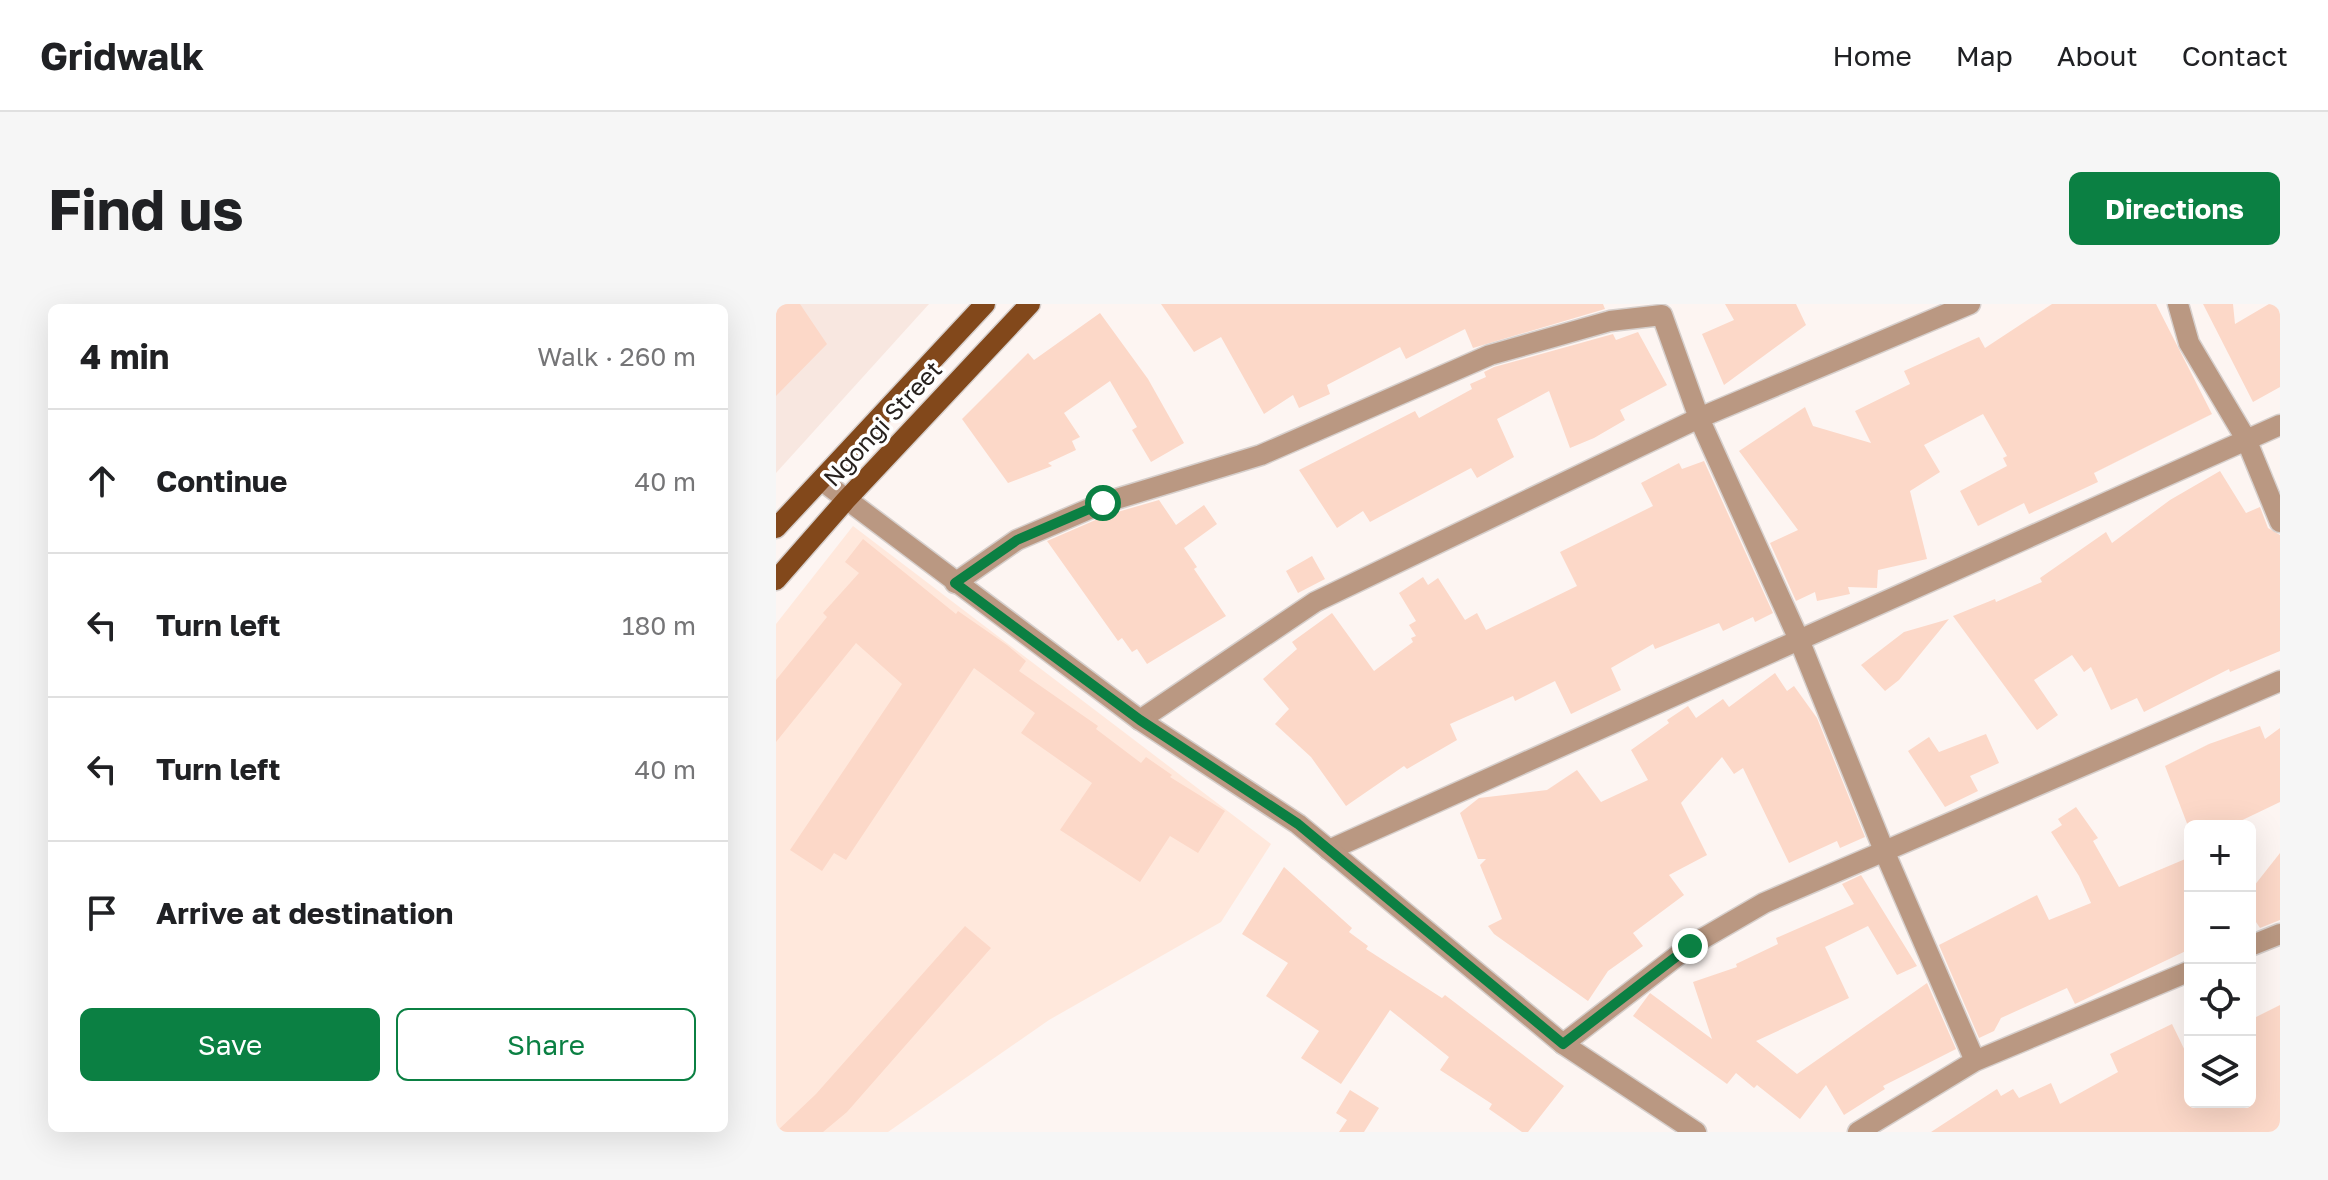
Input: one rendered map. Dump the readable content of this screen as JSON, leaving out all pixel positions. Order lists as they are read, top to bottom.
{
  "streets": {
    "main road": ["Ngongi Street"]
  },
  "page": {
    "header": "Gridwalk",
    "nav": [
      "Home",
      "Map",
      "About",
      "Contact"
    ],
    "buttons": [
      "Directions",
      ["Save", "Share"]
    ],
    "title": "Find us",
    "heading": ["4 min", "Walk · 260 m"],
    "list": [
      ["Continue", "40 m"],
      ["Turn left", "180 m"],
      ["Turn left", "40 m"],
      "Arrive at destination"
    ],
    "map_buttons": ["+", "−"]
  }
}
